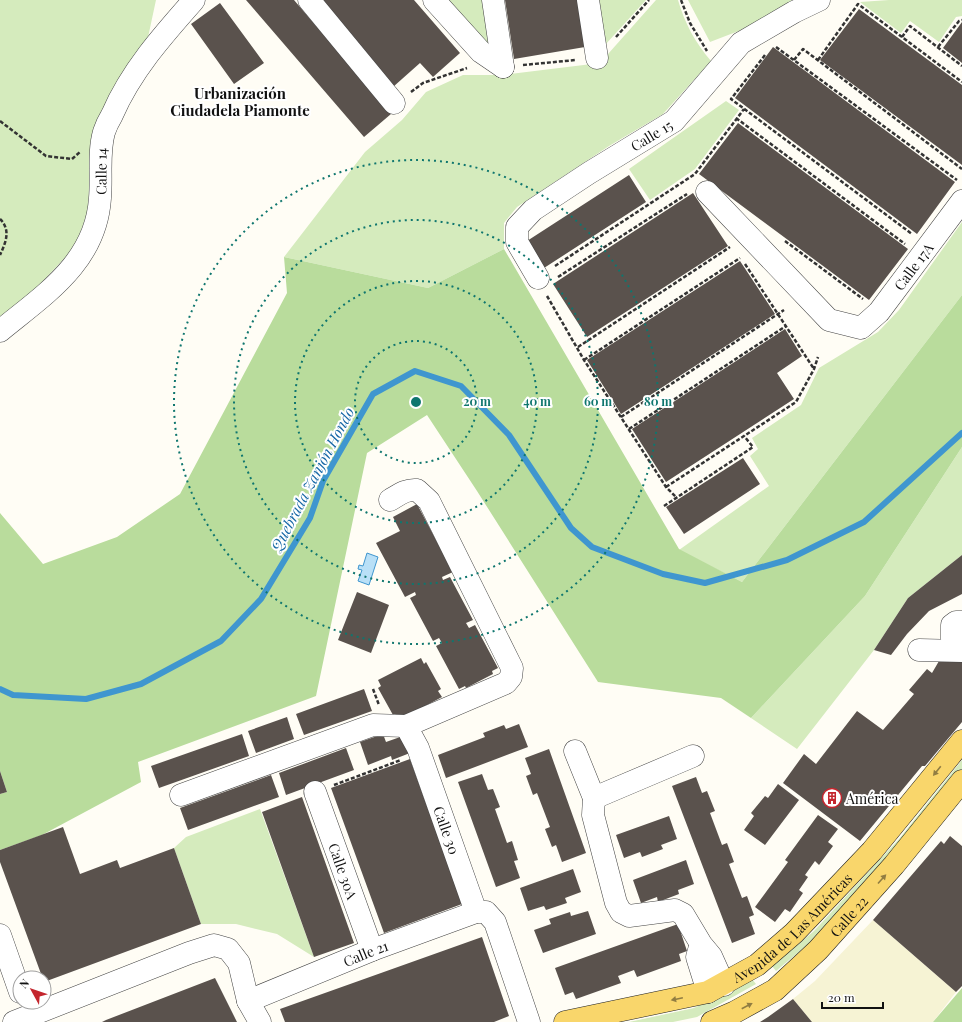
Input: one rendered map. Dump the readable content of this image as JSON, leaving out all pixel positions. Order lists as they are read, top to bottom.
{
  "streets": {
    "main road": ["Calle 22", "Avenida de Las Américas"],
    "street": [
      "Calle 15",
      "Calle 14",
      "Calle 17A",
      "Calle 30",
      "Calle 30A",
      "Calle 21"
    ]
  },
  "crossings": [
    ["Calle 30", "Calle 21"],
    ["Calle 30A", "Calle 21"]
  ],
  "one_way": ["Calle 22", "Avenida de Las Américas"],
  "districts": ["Urbanización Ciudadela Piamonte"],
  "water": ["Quebrada Zanjón Hondo"],
  "places": {
    "building": ["América"]
  },
  "scale_bar": "20 m",
  "north": "top left",
  "rings": [
    "20 m",
    "40 m",
    "60 m",
    "80 m"
  ]
}
